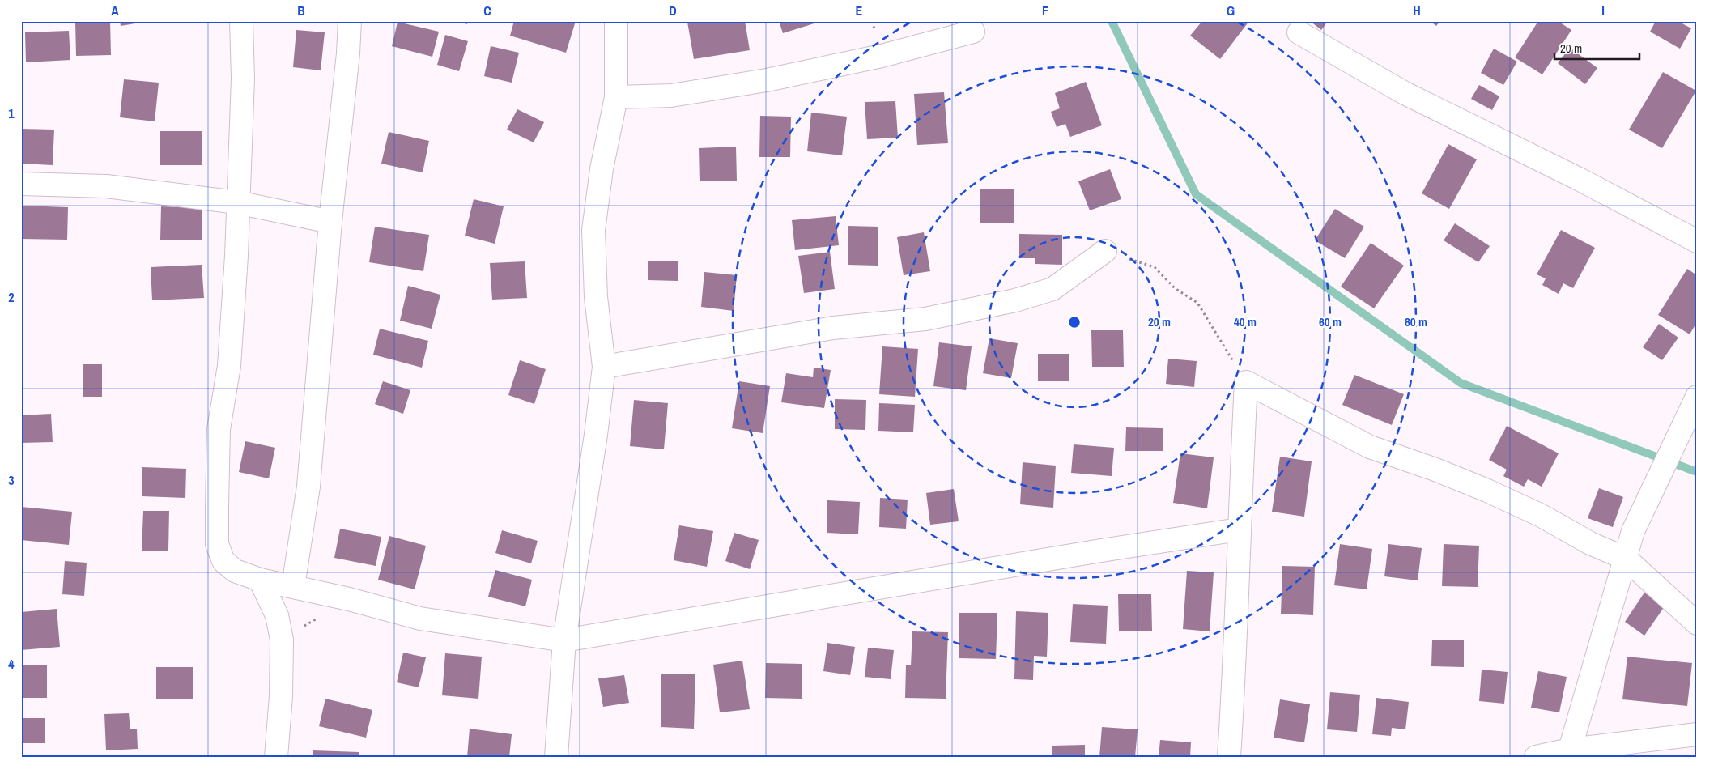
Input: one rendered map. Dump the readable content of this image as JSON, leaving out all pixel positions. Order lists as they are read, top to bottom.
{
  "scale_bar": "20 m",
  "grid": {
    "columns": [
      "A",
      "B",
      "C",
      "D",
      "E",
      "F",
      "G",
      "H",
      "I"
    ],
    "rows": [
      "1",
      "2",
      "3",
      "4"
    ]
  },
  "rings": [
    "20 m",
    "40 m",
    "60 m",
    "80 m"
  ]
}
